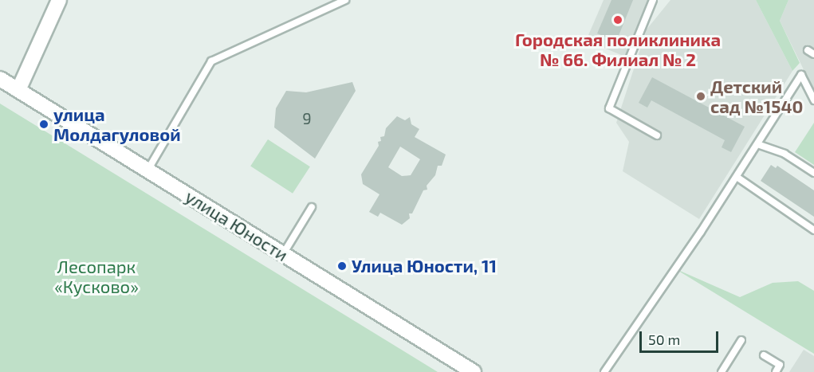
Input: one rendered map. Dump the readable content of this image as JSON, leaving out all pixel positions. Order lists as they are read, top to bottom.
{
  "streets": {
    "main road": ["улица Юности"]
  },
  "parks": ["Лесопарк «Кусково»"],
  "places": [
    "Городская поликлиника № 66. Филиал № 2",
    "Детский сад №1540",
    "улица Молдагуловой",
    "Улица Юности, 11"
  ],
  "house_numbers": ["9"],
  "scale_bar": "50 m"
}
